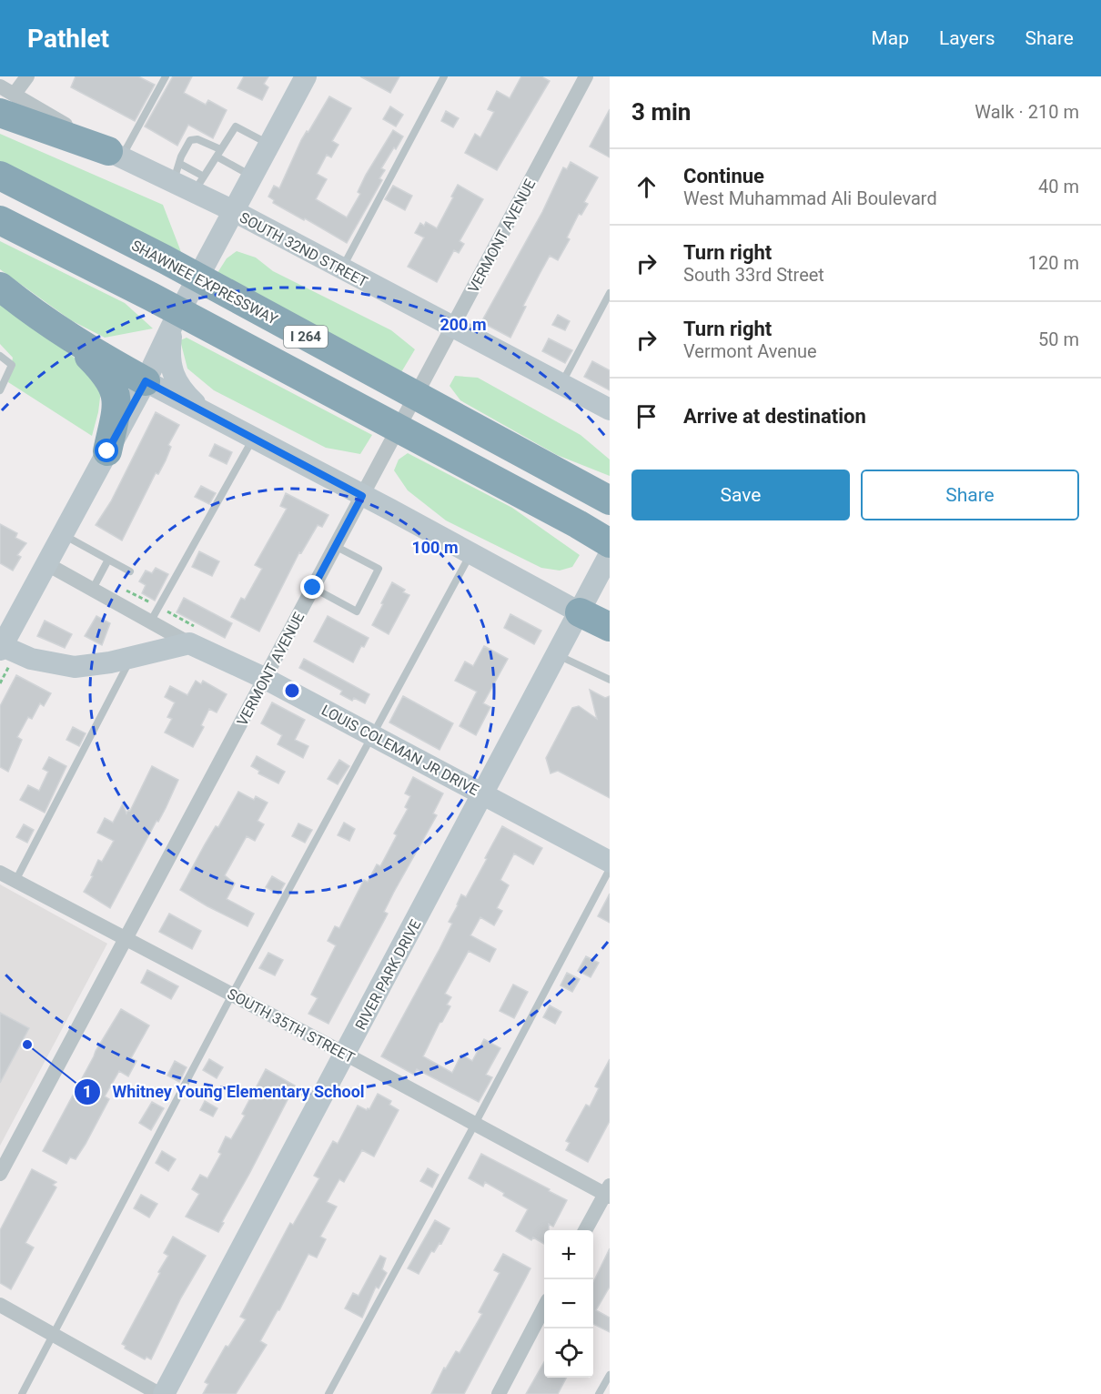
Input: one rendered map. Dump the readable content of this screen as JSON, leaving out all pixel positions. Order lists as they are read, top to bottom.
{
  "streets": {
    "highway": ["SHAWNEE EXPRESSWAY", "I 264"],
    "street": [
      "VERMONT AVENUE",
      "SOUTH 32ND STREET",
      "LOUIS COLEMAN JR DRIVE",
      "RIVER PARK DRIVE",
      "SOUTH 35TH STREET"
    ]
  },
  "crossings": [
    ["VERMONT AVENUE", "SOUTH 32ND STREET"],
    ["VERMONT AVENUE", "LOUIS COLEMAN JR DRIVE"],
    ["VERMONT AVENUE", "SOUTH 35TH STREET"],
    ["LOUIS COLEMAN JR DRIVE", "RIVER PARK DRIVE"],
    ["RIVER PARK DRIVE", "SOUTH 35TH STREET"]
  ],
  "places": ["Whitney Young Elementary School"],
  "page": {
    "header": "Pathlet",
    "nav": ["Map", "Layers", "Share"],
    "heading": ["3 min", "Walk · 210 m"],
    "list": [
      ["Continue", "West Muhammad Ali Boulevard", "40 m"],
      ["Turn right", "South 33rd Street", "120 m"],
      ["Turn right", "Vermont Avenue", "50 m"],
      "Arrive at destination"
    ],
    "buttons": ["Save", "Share"],
    "map_buttons": ["+", "−"]
  },
  "rings": ["200 m", "100 m"]
}
